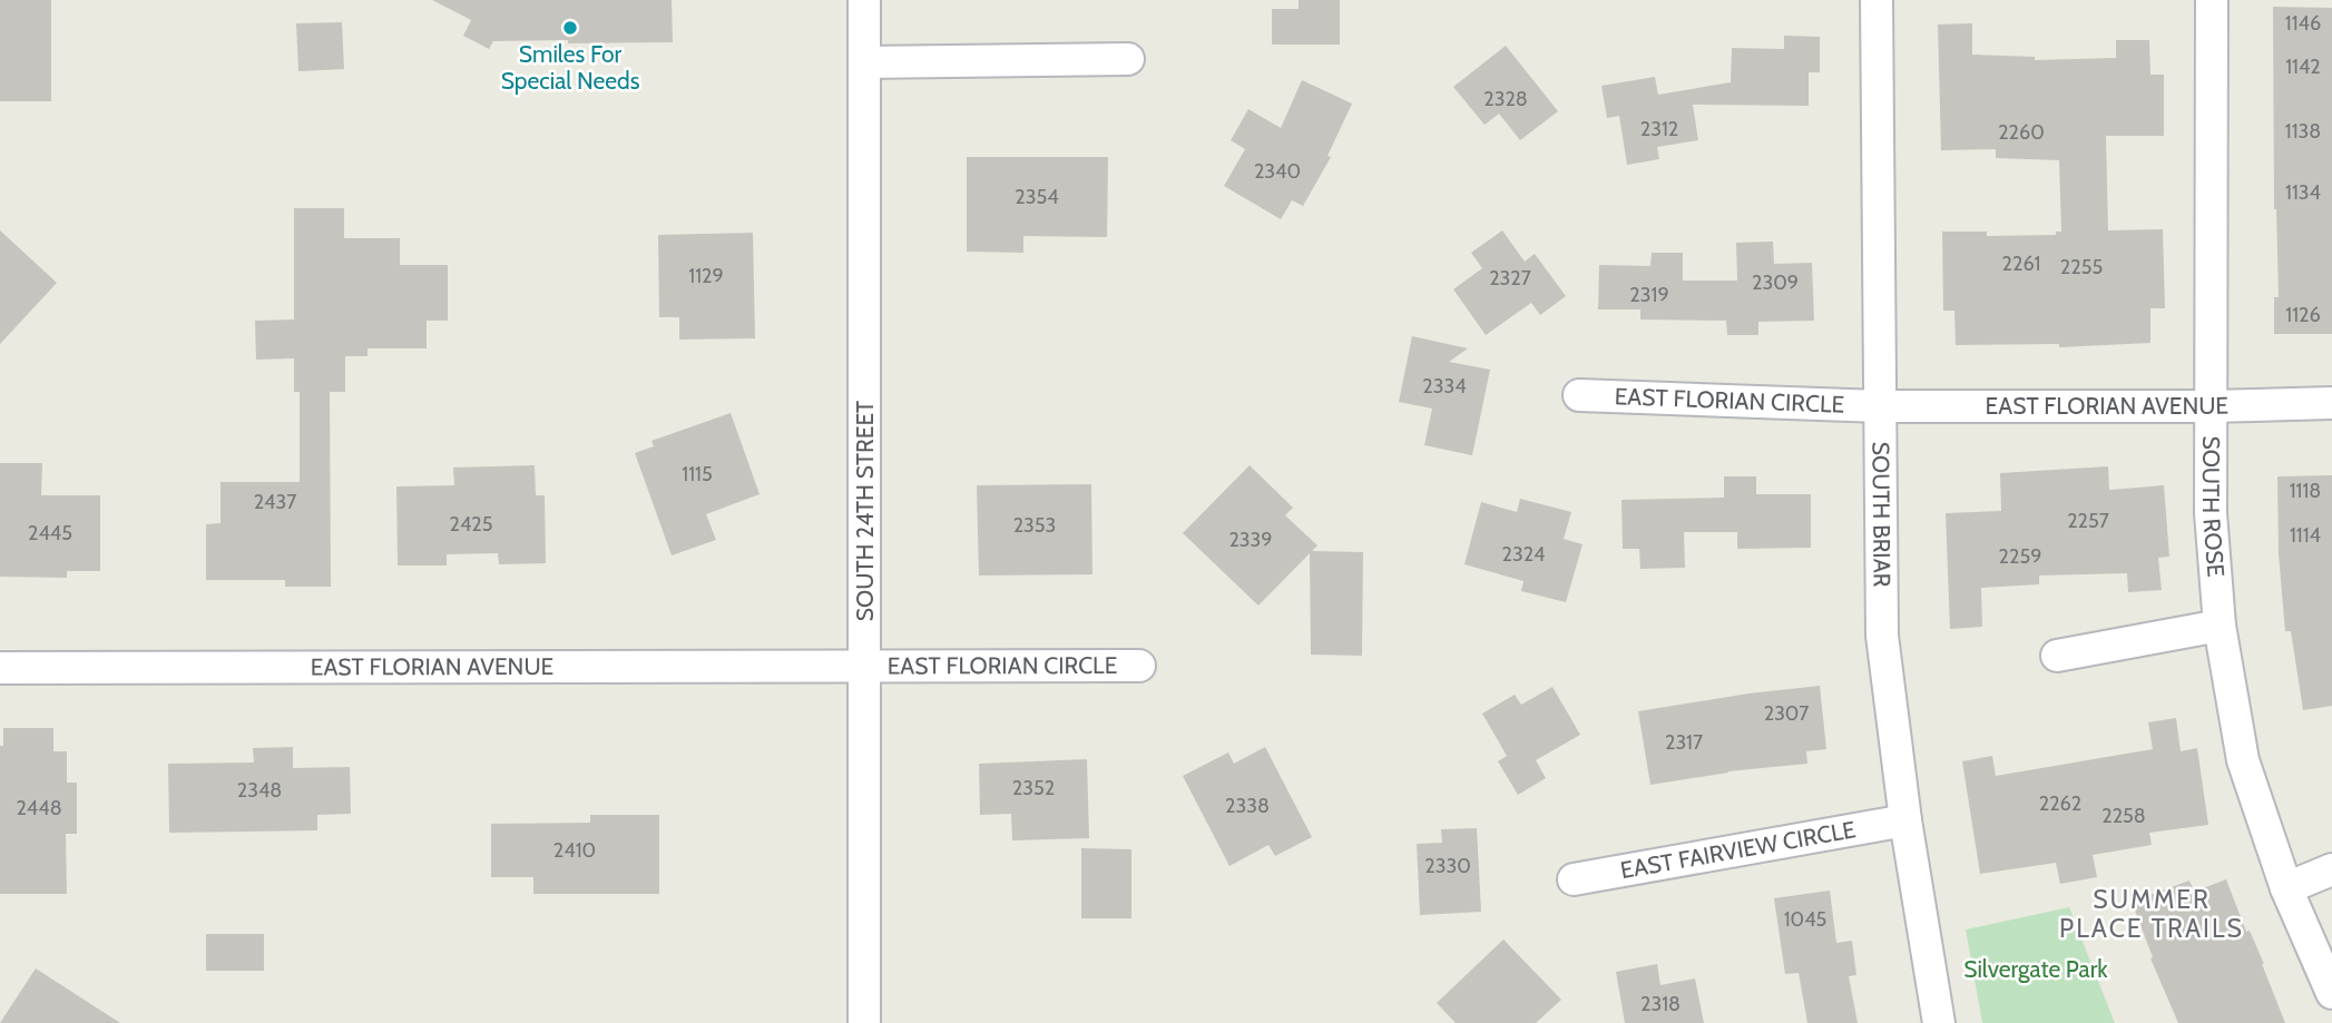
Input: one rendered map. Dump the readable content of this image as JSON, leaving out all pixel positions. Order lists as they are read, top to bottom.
{
  "streets": {
    "street": [
      "EAST FLORIAN CIRCLE",
      "EAST FLORIAN AVENUE",
      "SOUTH ROSE",
      "SOUTH 24TH STREET",
      "SOUTH BRIAR",
      "EAST FAIRVIEW CIRCLE"
    ]
  },
  "crossings": [
    ["EAST FLORIAN CIRCLE", "EAST FLORIAN AVENUE"],
    ["EAST FLORIAN CIRCLE", "SOUTH 24TH STREET"],
    ["EAST FLORIAN CIRCLE", "SOUTH BRIAR"],
    ["EAST FLORIAN AVENUE", "SOUTH ROSE"],
    ["EAST FLORIAN AVENUE", "SOUTH 24TH STREET"],
    ["EAST FLORIAN AVENUE", "SOUTH BRIAR"],
    ["SOUTH BRIAR", "EAST FAIRVIEW CIRCLE"]
  ],
  "districts": ["SUMMER PLACE TRAILS"],
  "parks": ["Silvergate Park"],
  "places": ["Smiles For Special Needs"],
  "house_numbers": [
    "1146",
    "1142",
    "2328",
    "2312",
    "1138",
    "2260",
    "2340",
    "1134",
    "2354",
    "2261",
    "2255",
    "1129",
    "2327",
    "2309",
    "2319",
    "1126",
    "2334",
    "1115",
    "1118",
    "2437",
    "2257",
    "2425",
    "2353",
    "2445",
    "1114",
    "2339",
    "2324",
    "2259",
    "2307",
    "2317",
    "2352",
    "2348",
    "2262",
    "2338",
    "2448",
    "2258",
    "2410",
    "2330",
    "1045",
    "2318"
  ]
}
